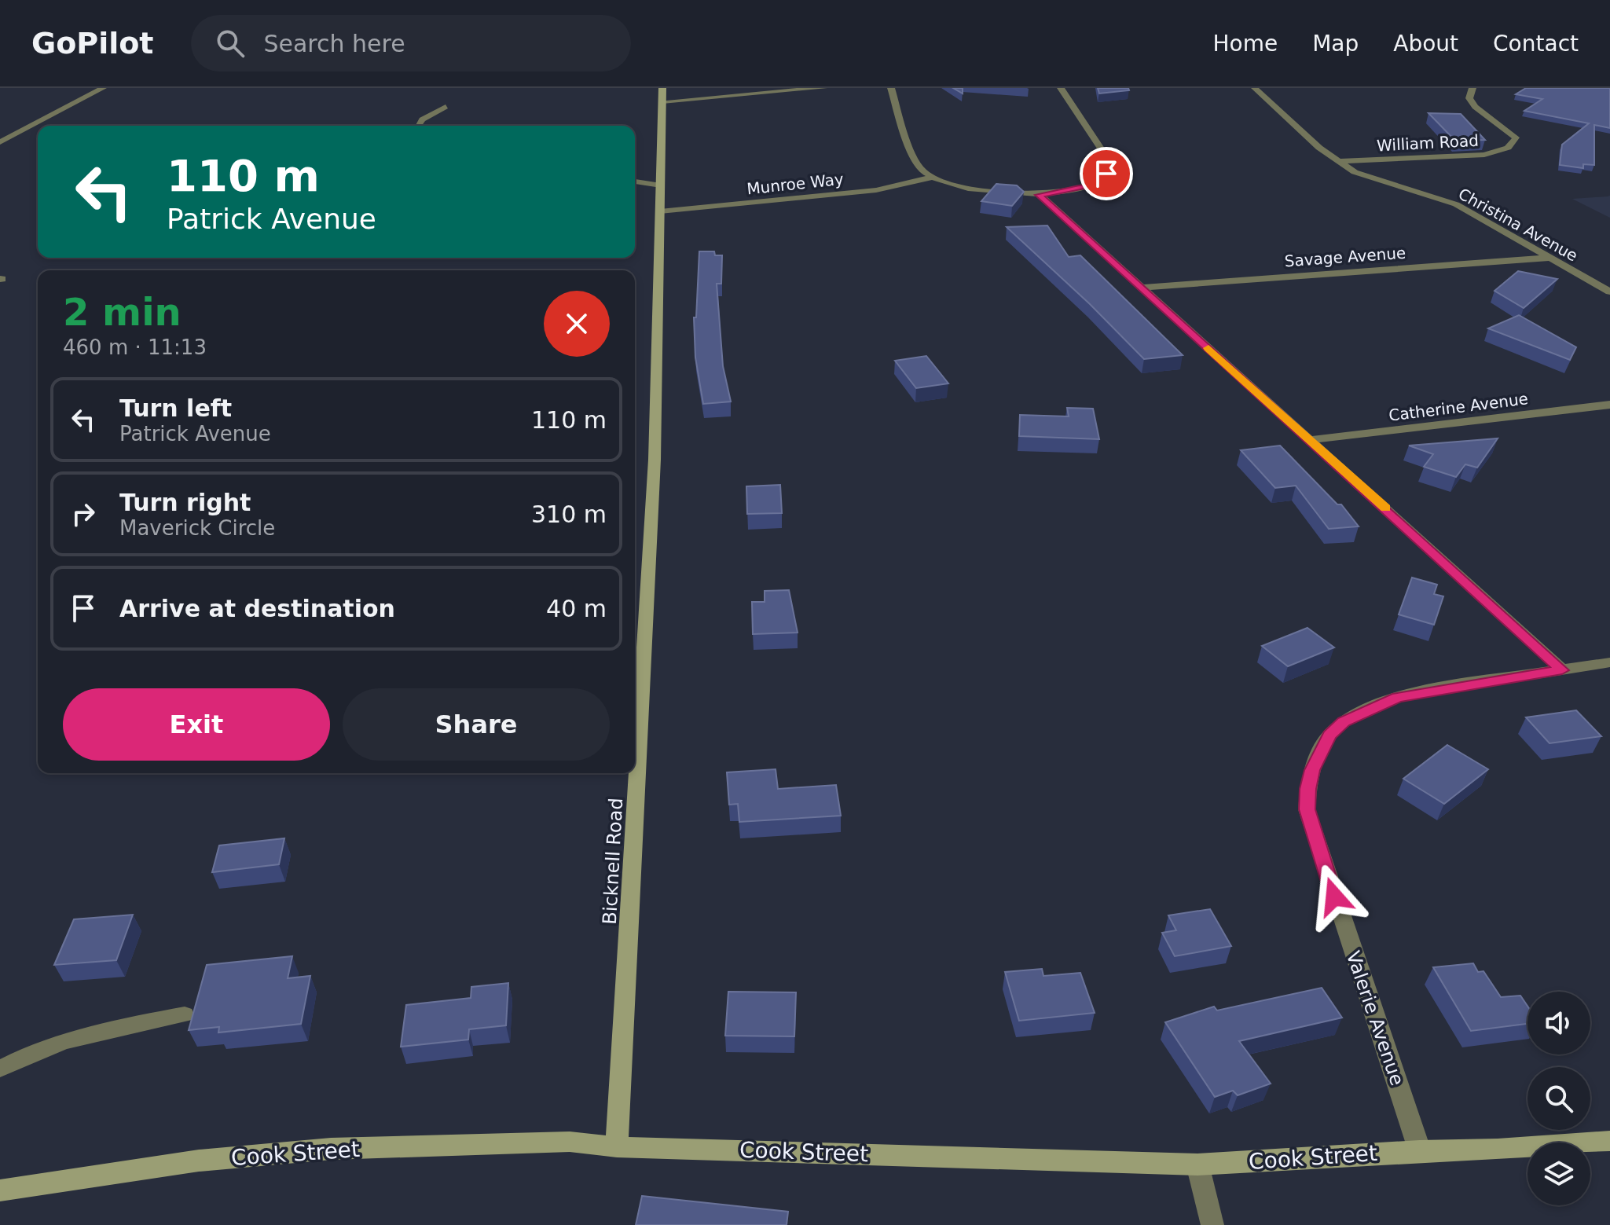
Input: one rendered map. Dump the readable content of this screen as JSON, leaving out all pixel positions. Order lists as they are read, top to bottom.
{
  "streets": {
    "street": [
      "William Road",
      "Munroe Way",
      "Christina Avenue",
      "Savage Avenue",
      "Catherine Avenue",
      "Bicknell Road",
      "Valerie Avenue",
      "Cook Street"
    ]
  },
  "crossings": [
    ["William Road", "Christina Avenue"],
    ["Munroe Way", "Bicknell Road"],
    ["Christina Avenue", "Savage Avenue"],
    ["Bicknell Road", "Cook Street"],
    ["Valerie Avenue", "Cook Street"]
  ],
  "page": {
    "header": "GoPilot",
    "search": "Search here",
    "nav": [
      "Home",
      "Map",
      "About",
      "Contact"
    ],
    "turn": ["110 m", "Patrick Avenue"],
    "heading": ["2 min", "460 m · 11:13"],
    "list": [
      {
        "name": "Turn left",
        "note": "Patrick Avenue",
        "value": "110 m"
      },
      {
        "name": "Turn right",
        "note": "Maverick Circle",
        "value": "310 m"
      },
      {
        "name": "Arrive at destination",
        "value": "40 m"
      }
    ],
    "buttons": ["Exit", "Share"]
  }
}
